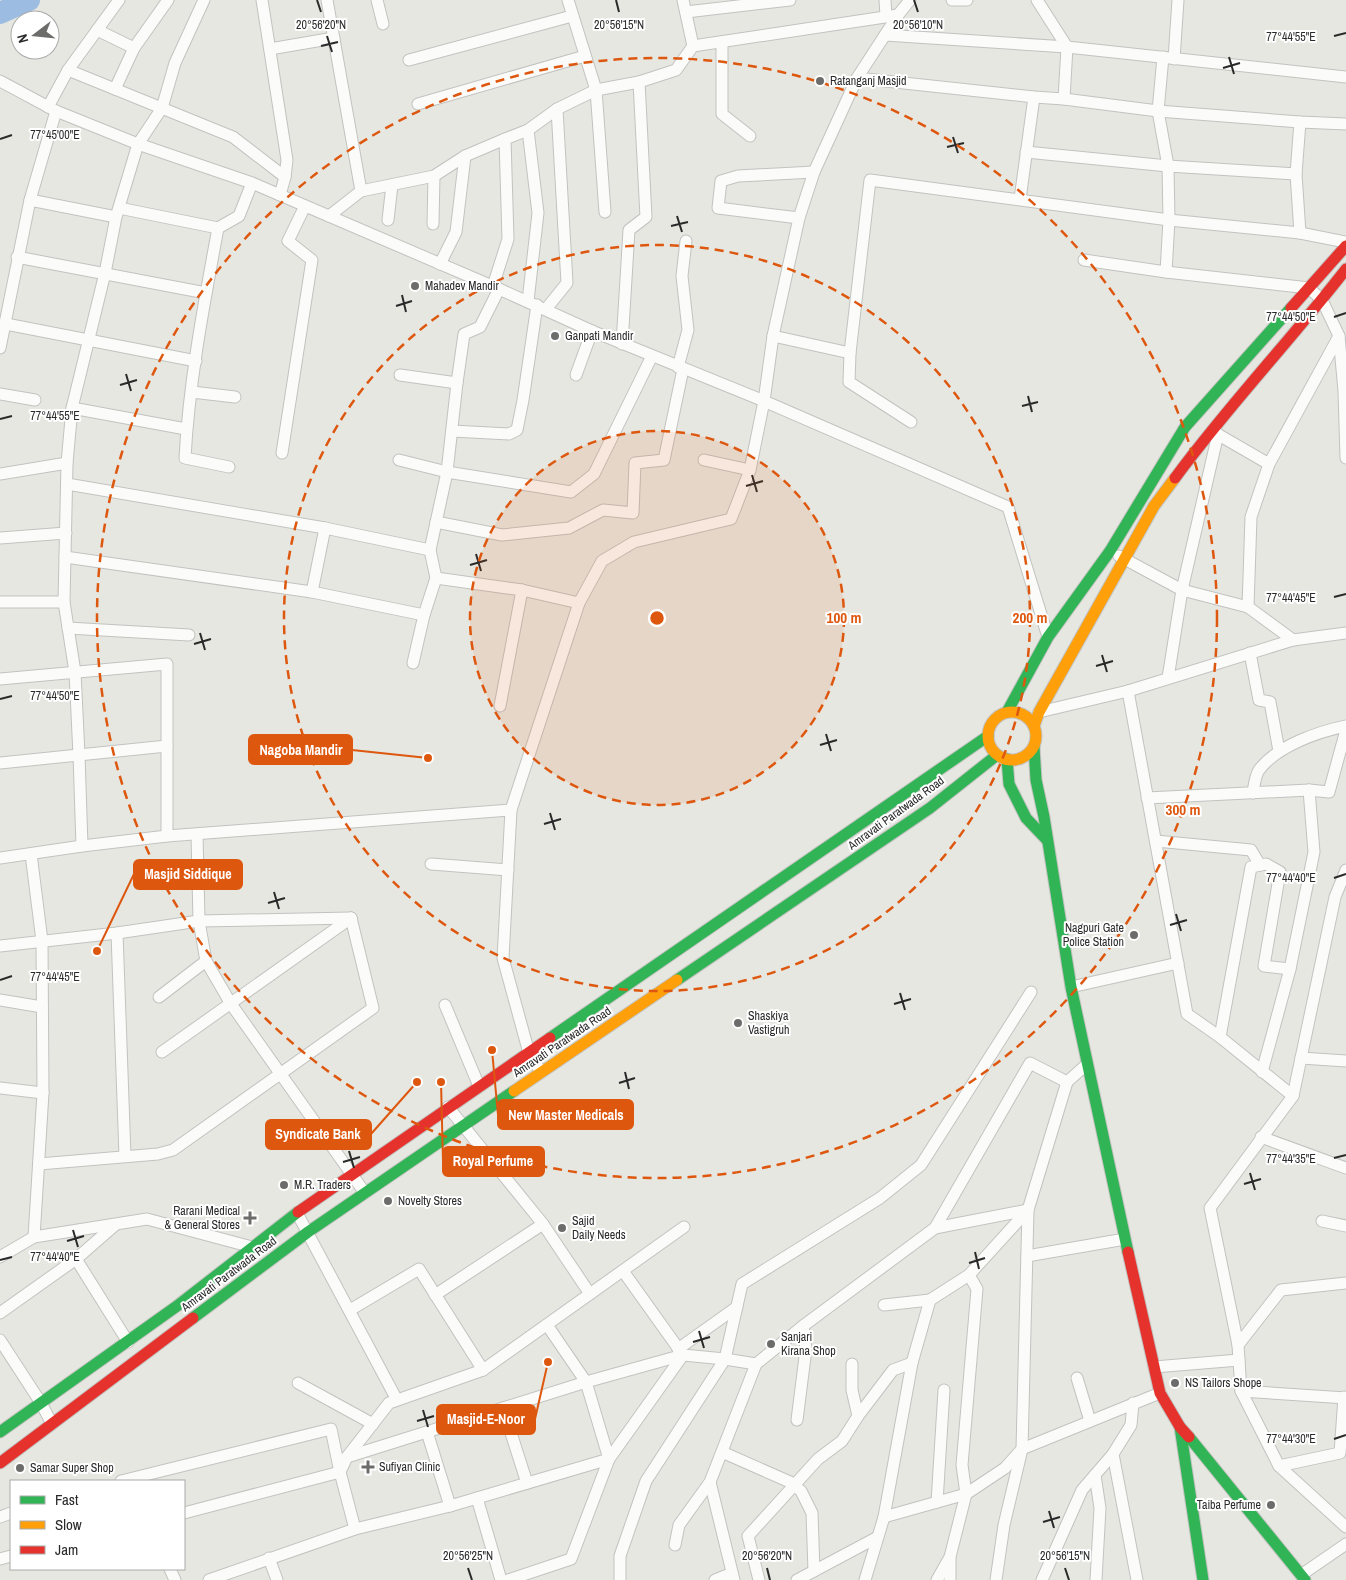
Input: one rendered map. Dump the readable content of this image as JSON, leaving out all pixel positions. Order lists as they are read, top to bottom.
{
  "streets": {
    "main road": ["Amravati Paratwada Road"]
  },
  "places": {
    "other": [
      "Ratanganj Masjid",
      "Mahadev Mandir",
      "Ganpati Mandir",
      "Nagoba Mandir",
      "Nagpuri Gate Police Station",
      "Masjid Siddique",
      "Shaskiya Vastigruh",
      "New Master Medicals",
      "Syndicate Bank",
      "Royal Perfume",
      "M.R. Traders",
      "Novelty Stores",
      "Sajid Daily Needs",
      "Sanjari Kirana Shop",
      "Masjid-E-Noor",
      "NS Tailors Shope",
      "Samar Super Shop",
      "Taiba Perfume"
    ],
    "health": ["Rarani Medical & General Stores", "Sufiyan Clinic"]
  },
  "legend": ["Fast", "Slow", "Jam"],
  "north": "left",
  "coordinates": [
    "20°56'20\"N",
    "20°56'15\"N",
    "20°56'10\"N",
    "77°44'55\"E",
    "77°45'00\"E",
    "77°44'50\"E",
    "77°44'45\"E",
    "77°44'40\"E",
    "77°44'35\"E",
    "77°44'30\"E",
    "20°56'25\"N"
  ],
  "rings": ["100 m", "200 m", "300 m"]
}
